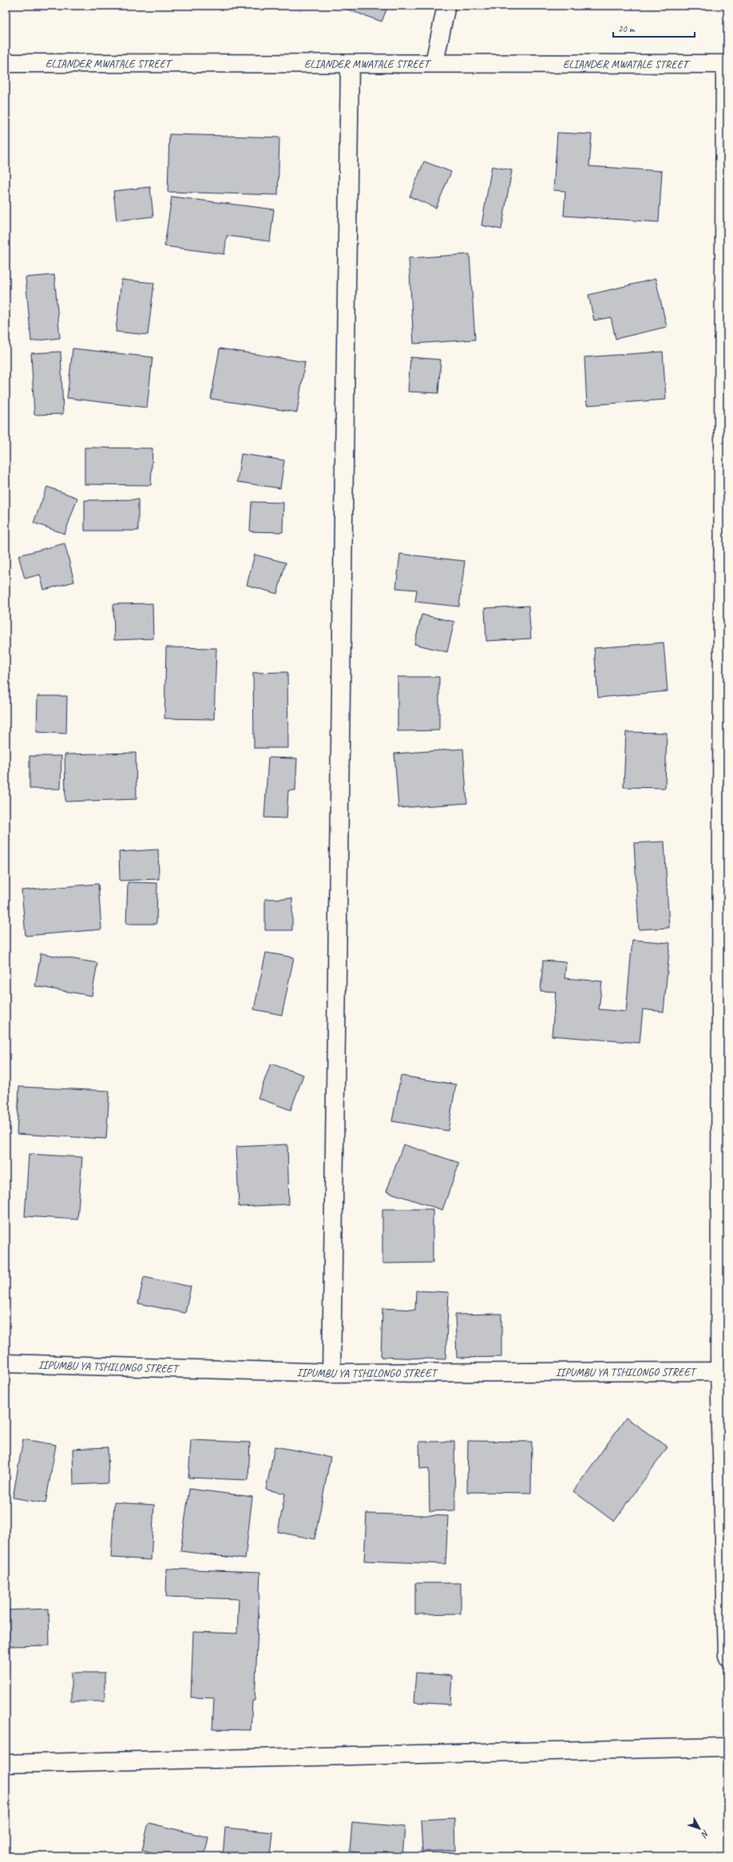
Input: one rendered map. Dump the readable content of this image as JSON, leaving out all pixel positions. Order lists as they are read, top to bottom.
{
  "streets": {
    "street": ["ELIANDER MWATALE STREET", "IIPUMBU YA TSHILONGO STREET"]
  },
  "scale_bar": "20 m",
  "north": "bottom right"
}
